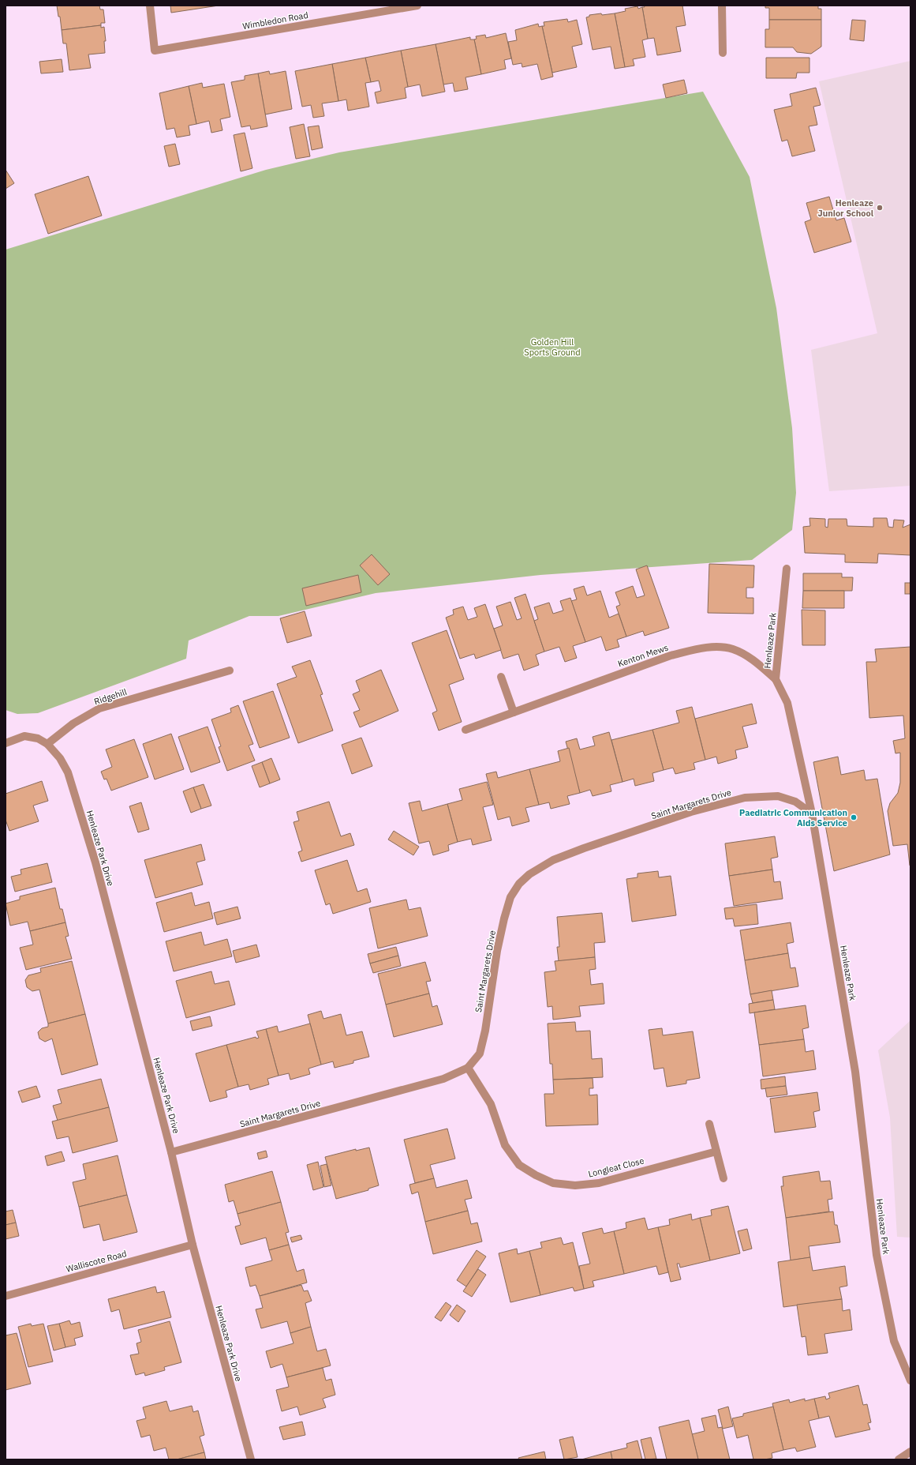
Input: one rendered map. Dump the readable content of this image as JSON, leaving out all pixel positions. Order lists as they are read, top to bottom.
{
  "streets": {
    "street": [
      "Wimbledon Road",
      "Henleaze Park",
      "Kenton Mews",
      "Ridgehill",
      "Saint Margarets Drive",
      "Henleaze Park Drive",
      "Longleat Close",
      "Walliscote Road"
    ]
  },
  "crossings": [
    ["Henleaze Park", "Kenton Mews"],
    ["Henleaze Park", "Saint Margarets Drive"],
    ["Ridgehill", "Henleaze Park Drive"],
    ["Saint Margarets Drive", "Henleaze Park Drive"],
    ["Saint Margarets Drive", "Longleat Close"],
    ["Henleaze Park Drive", "Walliscote Road"]
  ],
  "parks": ["Golden Hill Sports Ground"],
  "places": ["Henleaze Junior School", "Paediatric Communication Aids Service"]
}
